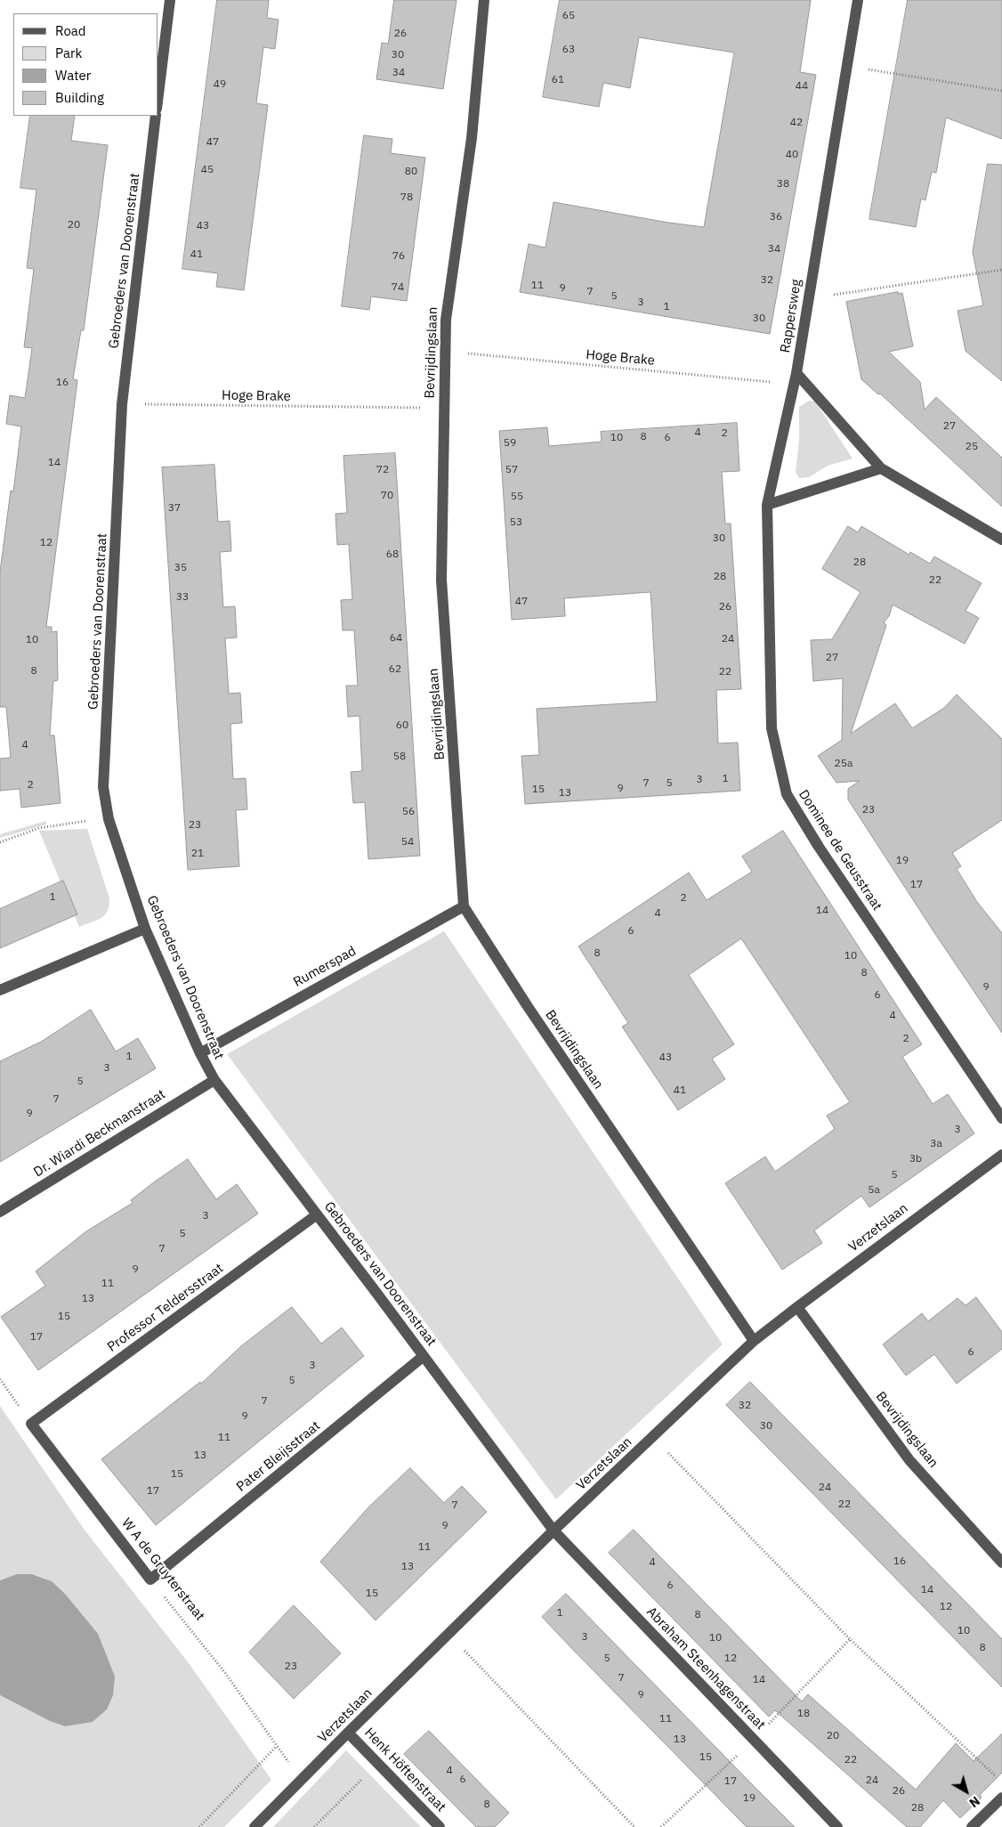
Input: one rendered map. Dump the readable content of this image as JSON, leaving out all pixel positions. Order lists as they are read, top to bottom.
{
  "streets": {
    "street": [
      "Gebroeders van Doorenstraat",
      "Rappersweg",
      "Bevrijdingslaan",
      "Dominee de Geusstraat",
      "Rumerspad",
      "Dr. Wiardi Beckmanstraat",
      "Verzetslaan",
      "Professor Teldersstraat",
      "Pater Bleijsstraat",
      "W A de Gruyterstraat",
      "Abraham Steenhagenstraat",
      "Henk Höftenstraat"
    ],
    "path": ["Hoge Brake"]
  },
  "crossings": [
    ["Gebroeders van Doorenstraat", "Hoge Brake"],
    ["Gebroeders van Doorenstraat", "Rumerspad"],
    ["Gebroeders van Doorenstraat", "Dr. Wiardi Beckmanstraat"],
    ["Gebroeders van Doorenstraat", "Verzetslaan"],
    ["Gebroeders van Doorenstraat", "Professor Teldersstraat"],
    ["Gebroeders van Doorenstraat", "Pater Bleijsstraat"],
    ["Gebroeders van Doorenstraat", "Abraham Steenhagenstraat"],
    ["Rappersweg", "Hoge Brake"],
    ["Rappersweg", "Dominee de Geusstraat"],
    ["Bevrijdingslaan", "Hoge Brake"],
    ["Bevrijdingslaan", "Rumerspad"],
    ["Bevrijdingslaan", "Verzetslaan"],
    ["Hoge Brake", "Dominee de Geusstraat"],
    ["Verzetslaan", "W A de Gruyterstraat"],
    ["Verzetslaan", "Abraham Steenhagenstraat"],
    ["Verzetslaan", "Henk Höftenstraat"],
    ["Professor Teldersstraat", "W A de Gruyterstraat"],
    ["Pater Bleijsstraat", "W A de Gruyterstraat"]
  ],
  "house_numbers": [
    "65",
    "26",
    "63",
    "30",
    "34",
    "61",
    "49",
    "44",
    "42",
    "47",
    "40",
    "45",
    "80",
    "38",
    "78",
    "36",
    "20",
    "43",
    "34",
    "41",
    "76",
    "32",
    "11",
    "74",
    "9",
    "7",
    "5",
    "3",
    "1",
    "30",
    "16",
    "27",
    "4",
    "2",
    "8",
    "10",
    "6",
    "59",
    "25",
    "14",
    "72",
    "57",
    "70",
    "55",
    "37",
    "53",
    "30",
    "12",
    "68",
    "28",
    "35",
    "28",
    "22",
    "33",
    "47",
    "26",
    "64",
    "24",
    "10",
    "27",
    "62",
    "8",
    "22",
    "60",
    "4",
    "58",
    "25a",
    "1",
    "3",
    "7",
    "5",
    "2",
    "9",
    "15",
    "13",
    "23",
    "56",
    "23",
    "54",
    "21",
    "19",
    "17",
    "1",
    "2",
    "14",
    "4",
    "6",
    "8",
    "10",
    "8",
    "9",
    "6",
    "4",
    "2",
    "1",
    "43",
    "3",
    "5",
    "41",
    "7",
    "9",
    "3",
    "3a",
    "3b",
    "5",
    "5a",
    "3",
    "5",
    "7",
    "9",
    "11",
    "13",
    "15",
    "17",
    "6",
    "3",
    "5",
    "7",
    "32",
    "9",
    "30",
    "11",
    "13",
    "15",
    "24",
    "17",
    "22",
    "7",
    "9",
    "11",
    "16",
    "4",
    "13",
    "6",
    "14",
    "15",
    "12",
    "1",
    "8",
    "10",
    "3",
    "10",
    "8",
    "5",
    "12",
    "23",
    "7",
    "14",
    "9",
    "18",
    "11",
    "20",
    "13",
    "15",
    "22",
    "4",
    "6",
    "24",
    "17",
    "26",
    "19",
    "8",
    "28"
  ],
  "legend": [
    "Road",
    "Park",
    "Water",
    "Building"
  ],
  "north": "bottom right"
}
